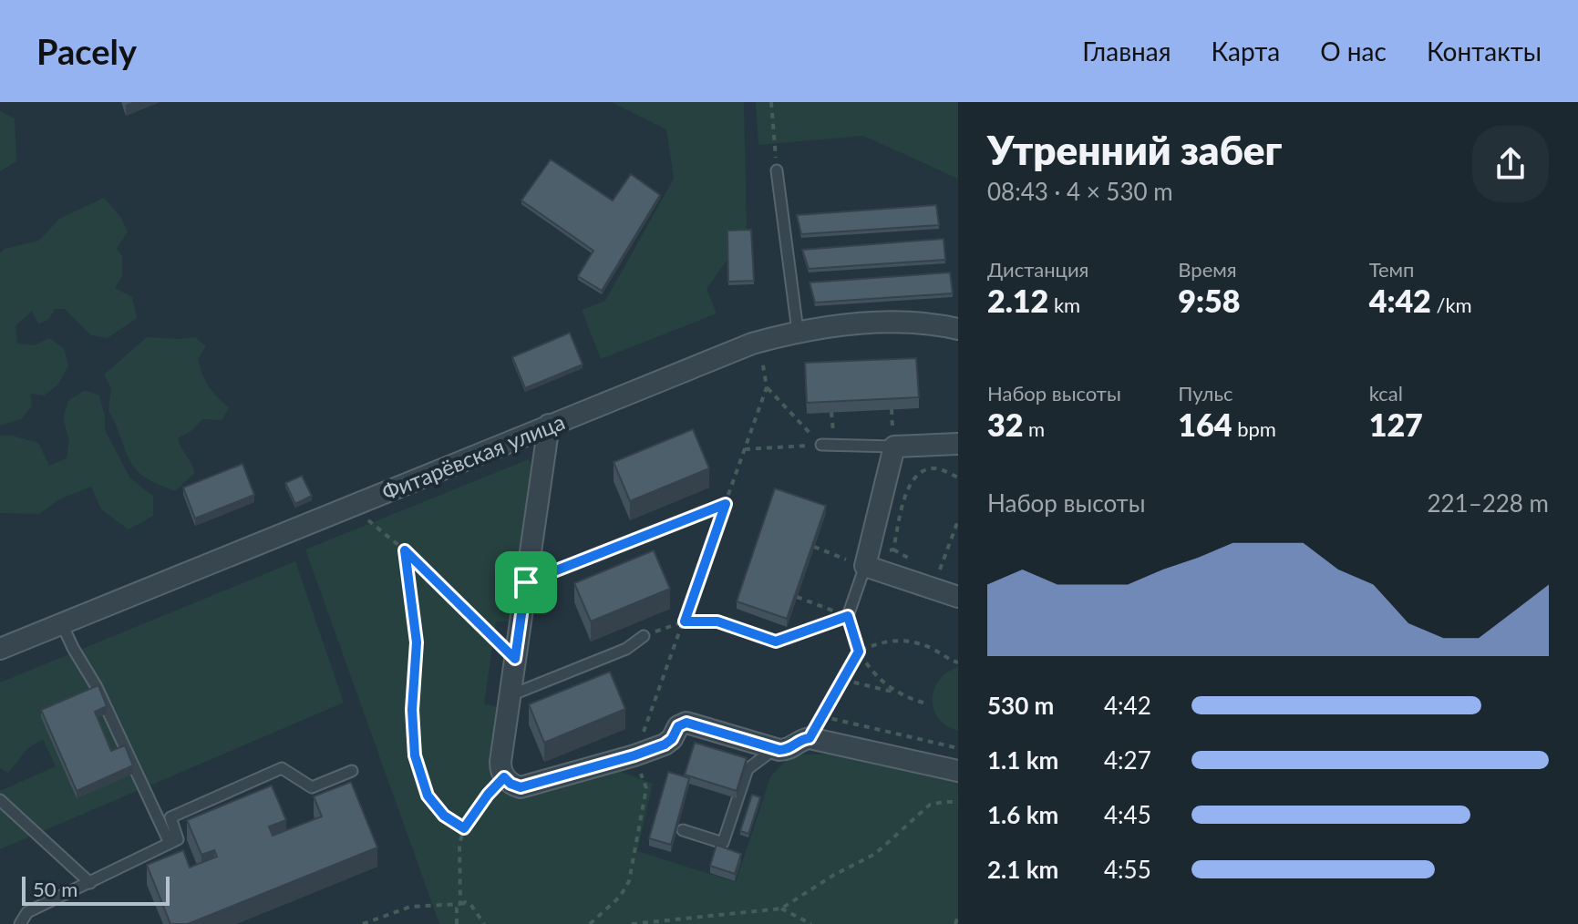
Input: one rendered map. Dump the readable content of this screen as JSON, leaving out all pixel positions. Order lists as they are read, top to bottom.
{
  "streets": {
    "street": ["Фитарёвская улица"]
  },
  "scale_bar": "50 m",
  "page": {
    "header": "Pacely",
    "nav": [
      "Главная",
      "Карта",
      "О нас",
      "Контакты"
    ],
    "heading": ["Утренний забег", "08:43 · 4 × 530 m"],
    "stats": [
      ["Дистанция", "2.12 km"],
      ["Время", "9:58"],
      ["Темп", "4:42 /km"],
      ["Набор высоты", "32 m"],
      ["Пульс", "164 bpm"],
      ["kcal", "127"]
    ],
    "chart": ["Набор высоты", "221–228 m"],
    "list": [
      {
        "name": "530 m",
        "note": "4:42"
      },
      {
        "name": "1.1 km",
        "note": "4:27"
      },
      {
        "name": "1.6 km",
        "note": "4:45"
      },
      {
        "name": "2.1 km",
        "note": "4:55"
      }
    ],
    "scale": "50 m"
  }
}
